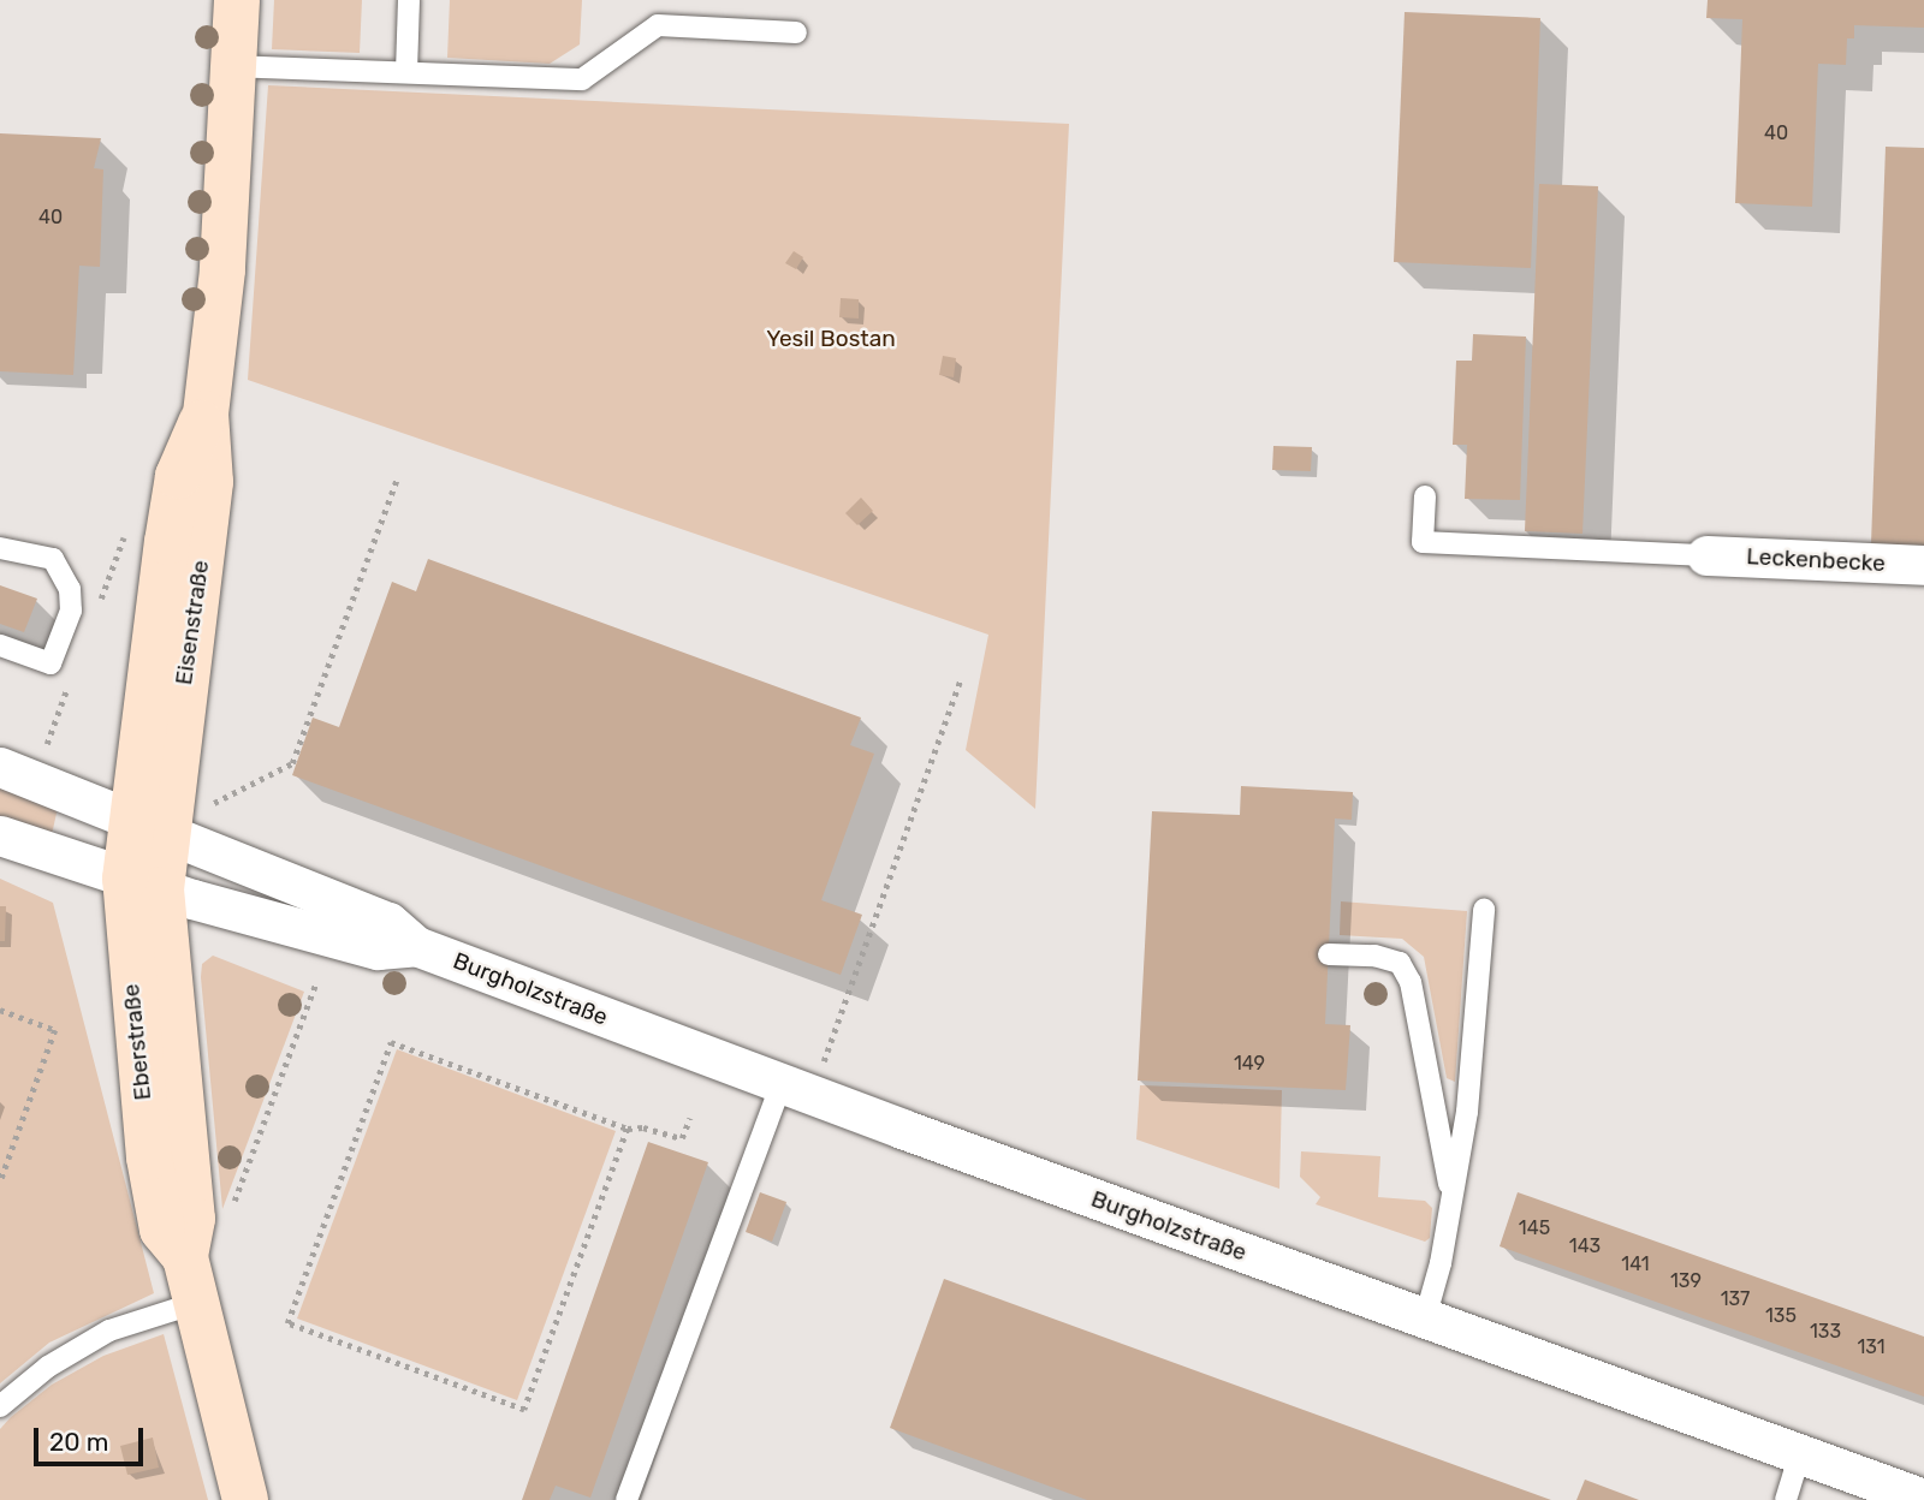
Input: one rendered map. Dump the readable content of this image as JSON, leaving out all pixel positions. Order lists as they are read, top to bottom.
{
  "streets": {
    "street": [
      "Leckenbecke",
      "Eisenstraße",
      "Burgholzstraße",
      "Eberstraße"
    ]
  },
  "crossings": [
    ["Eisenstraße", "Burgholzstraße"],
    ["Eisenstraße", "Eberstraße"],
    ["Burgholzstraße", "Eberstraße"]
  ],
  "parks": ["Yesil Bostan"],
  "house_numbers": [
    "40",
    "40",
    "149",
    "145",
    "143",
    "141",
    "139",
    "137",
    "135",
    "133",
    "131"
  ],
  "scale_bar": "20 m"
}
